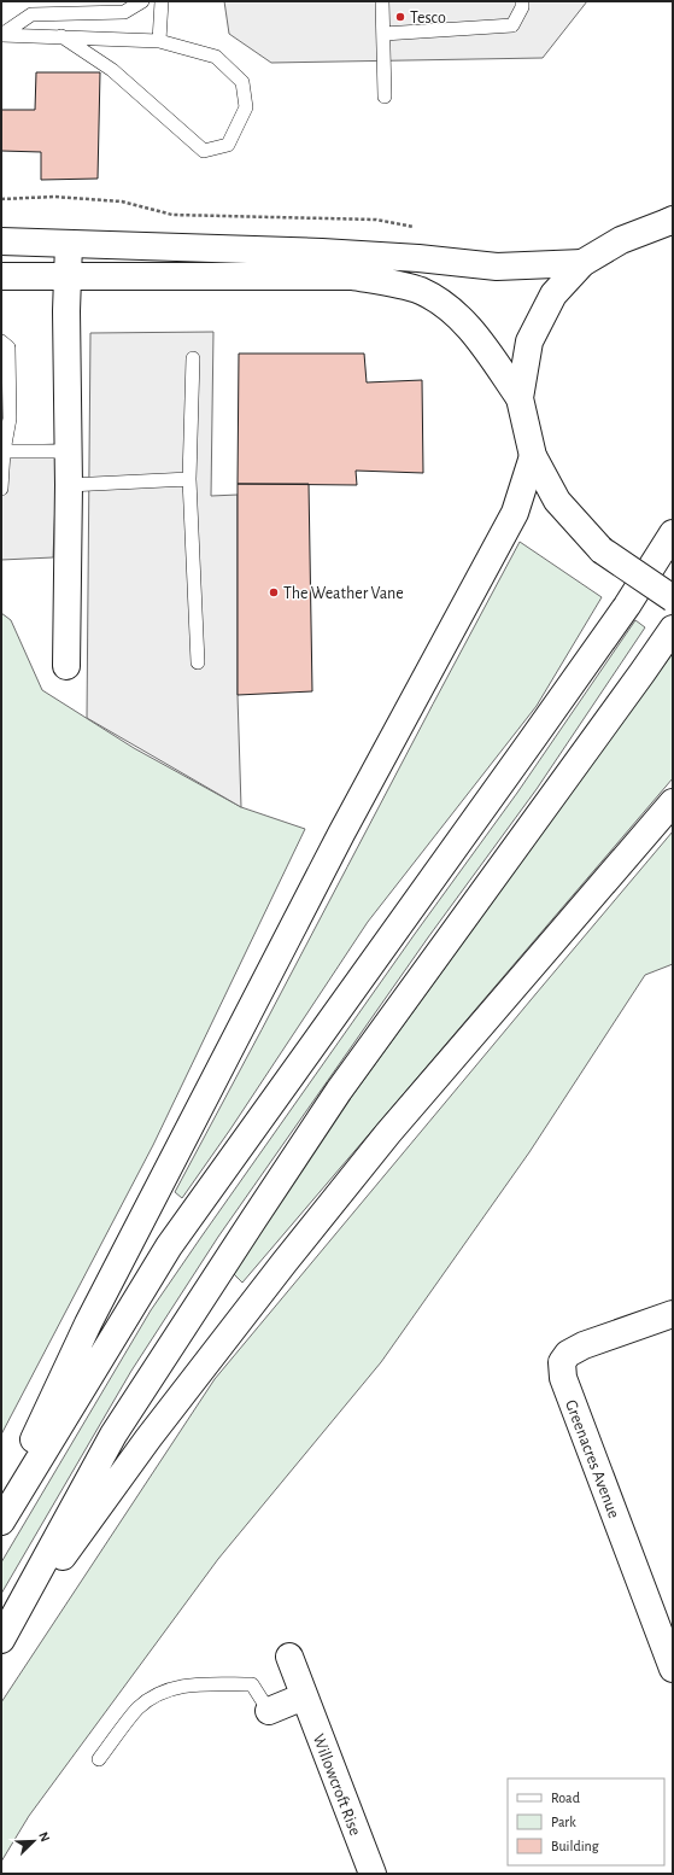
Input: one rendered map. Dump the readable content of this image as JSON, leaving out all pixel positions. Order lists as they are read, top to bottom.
{
  "streets": {
    "main road": ["Greenacres Avenue", "Willowcroft Rise"]
  },
  "places": ["Tesco", "The Weather Vane"],
  "legend": ["Road", "Park", "Building"],
  "north": "top right"
}
